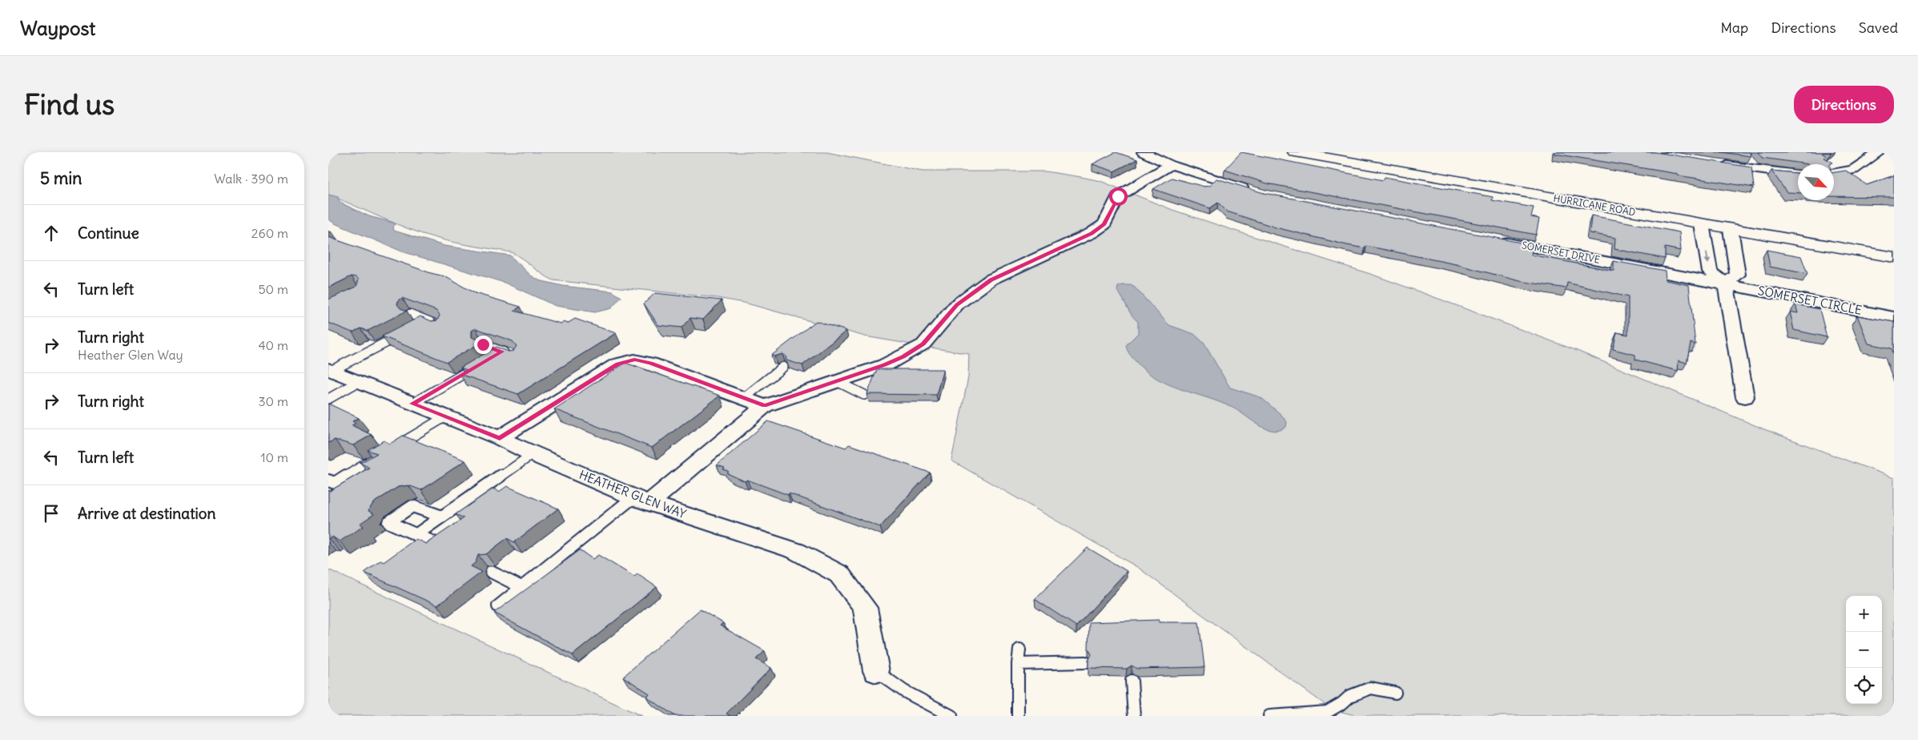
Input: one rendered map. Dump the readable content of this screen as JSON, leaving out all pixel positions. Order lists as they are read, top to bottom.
{
  "streets": {
    "street": [
      "HURRICANE ROAD",
      "SOMERSET DRIVE",
      "SOMERSET CIRCLE",
      "HEATHER GLEN WAY"
    ]
  },
  "crossings": [
    ["SOMERSET DRIVE", "SOMERSET CIRCLE"]
  ],
  "north": "bottom right",
  "page": {
    "header": "Waypost",
    "nav": ["Map", "Directions", "Saved"],
    "buttons": "Directions",
    "title": "Find us",
    "heading": ["5 min", "Walk · 390 m"],
    "list": [
      ["Continue", "260 m"],
      ["Turn left", "50 m"],
      ["Turn right", "Heather Glen Way", "40 m"],
      ["Turn right", "30 m"],
      ["Turn left", "10 m"],
      "Arrive at destination"
    ],
    "map_buttons": ["+", "−"]
  }
}
